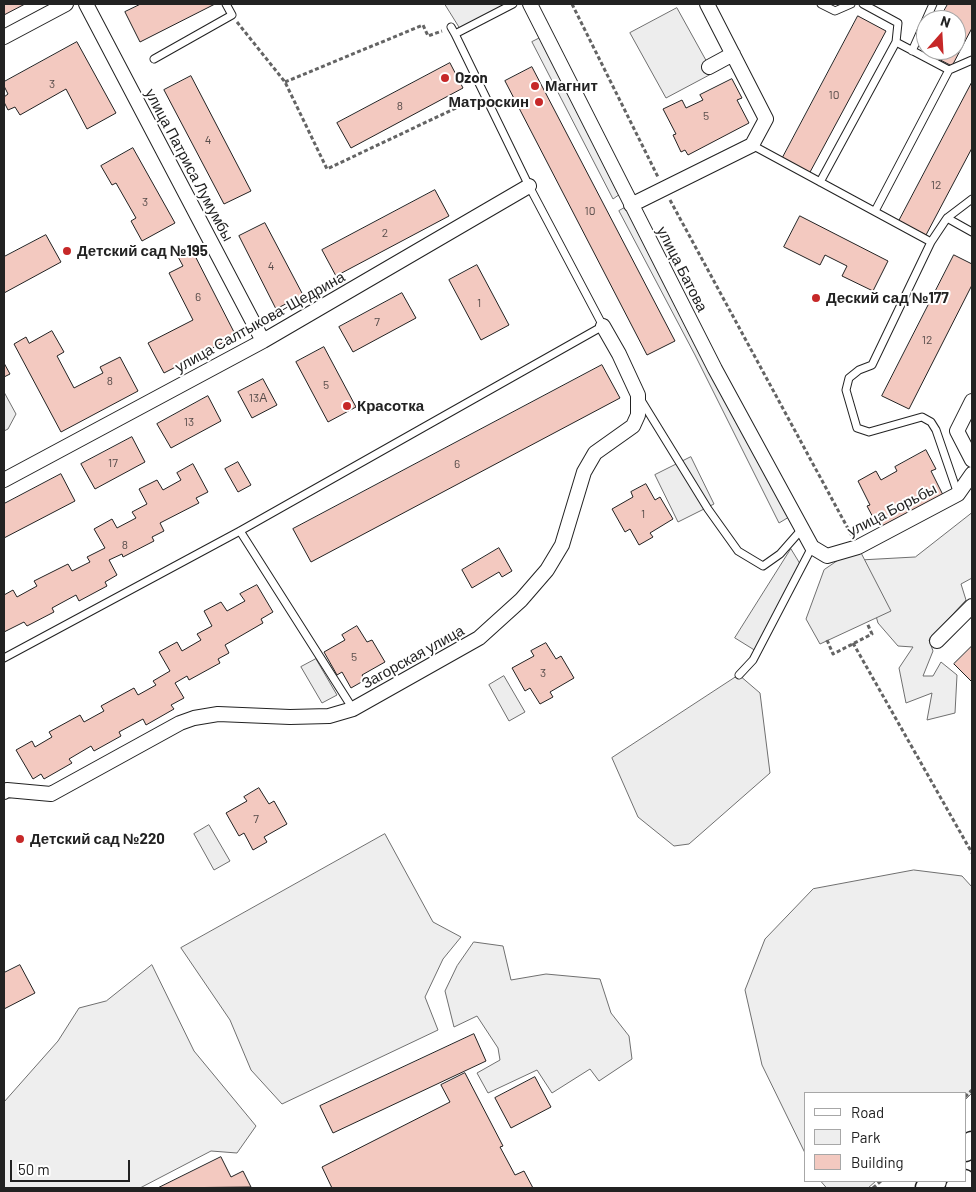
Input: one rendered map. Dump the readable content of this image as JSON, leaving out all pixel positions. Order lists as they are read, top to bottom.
{
  "streets": {
    "street": [
      "улица Патриса Лумумбы",
      "улица Батова",
      "улица Салтыкова-Щедрина",
      "улица Борьбы",
      "Загорская улица"
    ]
  },
  "crossings": [
    ["улица Патриса Лумумбы", "улица Салтыкова-Щедрина"],
    ["улица Батова", "улица Борьбы"]
  ],
  "places": [
    "Ozon",
    "Магнит",
    "Матроскин",
    "Детский сад №195",
    "Деский сад №177",
    "Красотка",
    "Детский сад №220"
  ],
  "house_numbers": [
    "3",
    "10",
    "8",
    "5",
    "4",
    "12",
    "3",
    "10",
    "2",
    "4",
    "6",
    "1",
    "7",
    "12",
    "8",
    "5",
    "13А",
    "13",
    "17",
    "6",
    "1",
    "8",
    "5",
    "3",
    "7"
  ],
  "legend": ["Road", "Park", "Building"],
  "scale_bar": "50 m",
  "north": "top"
}
